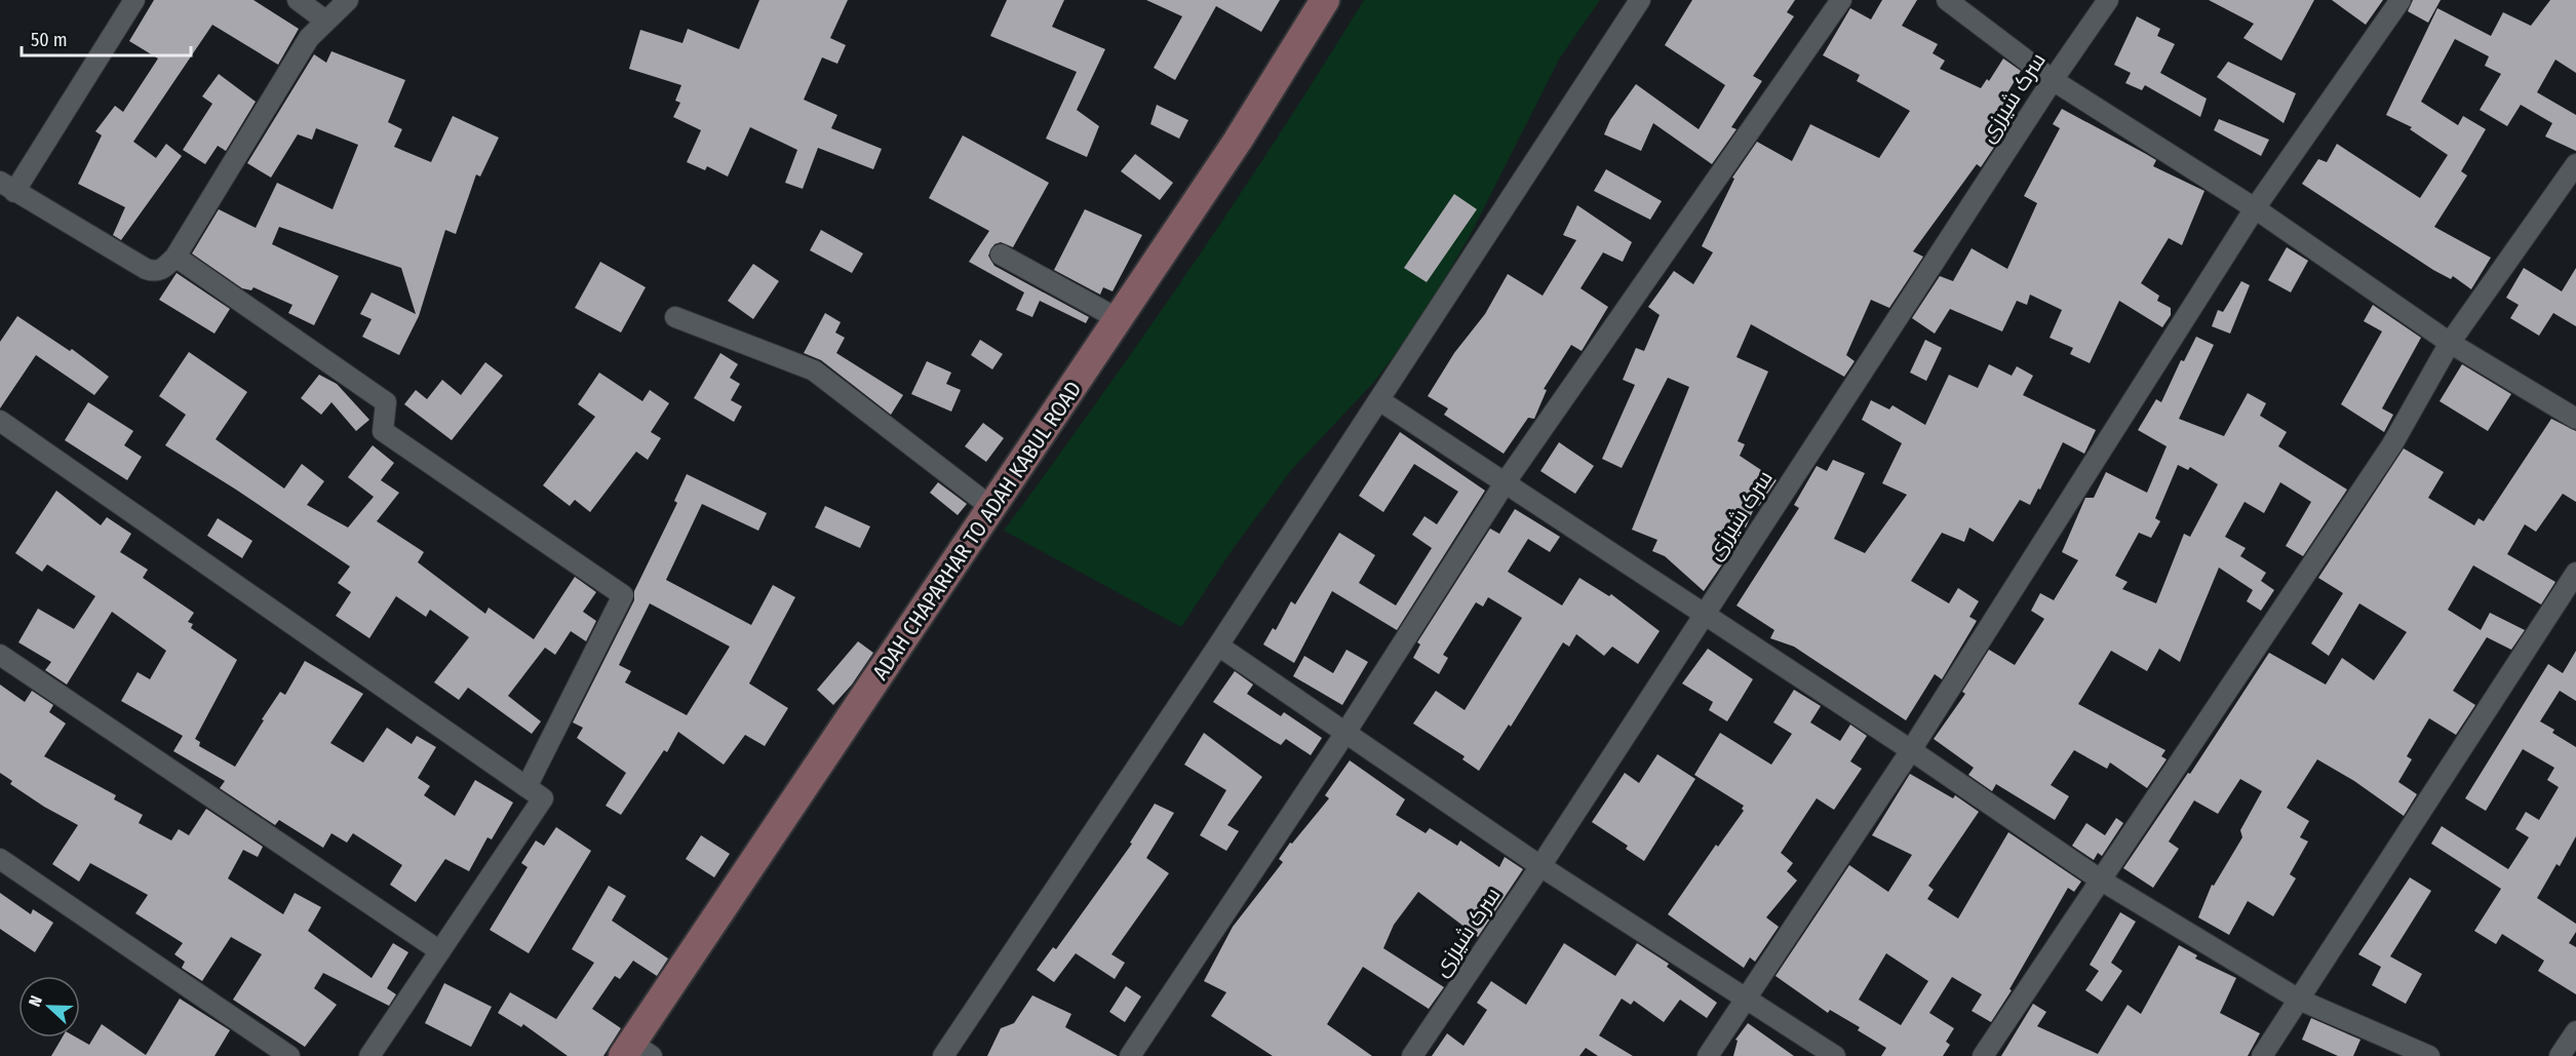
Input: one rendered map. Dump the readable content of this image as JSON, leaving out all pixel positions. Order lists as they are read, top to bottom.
{
  "streets": {
    "main road": ["ADAH CHAPARHAR TO ADAH KABUL ROAD"],
    "street": ["سرک شیرزی"]
  },
  "scale_bar": "50 m",
  "north": "left"
}
